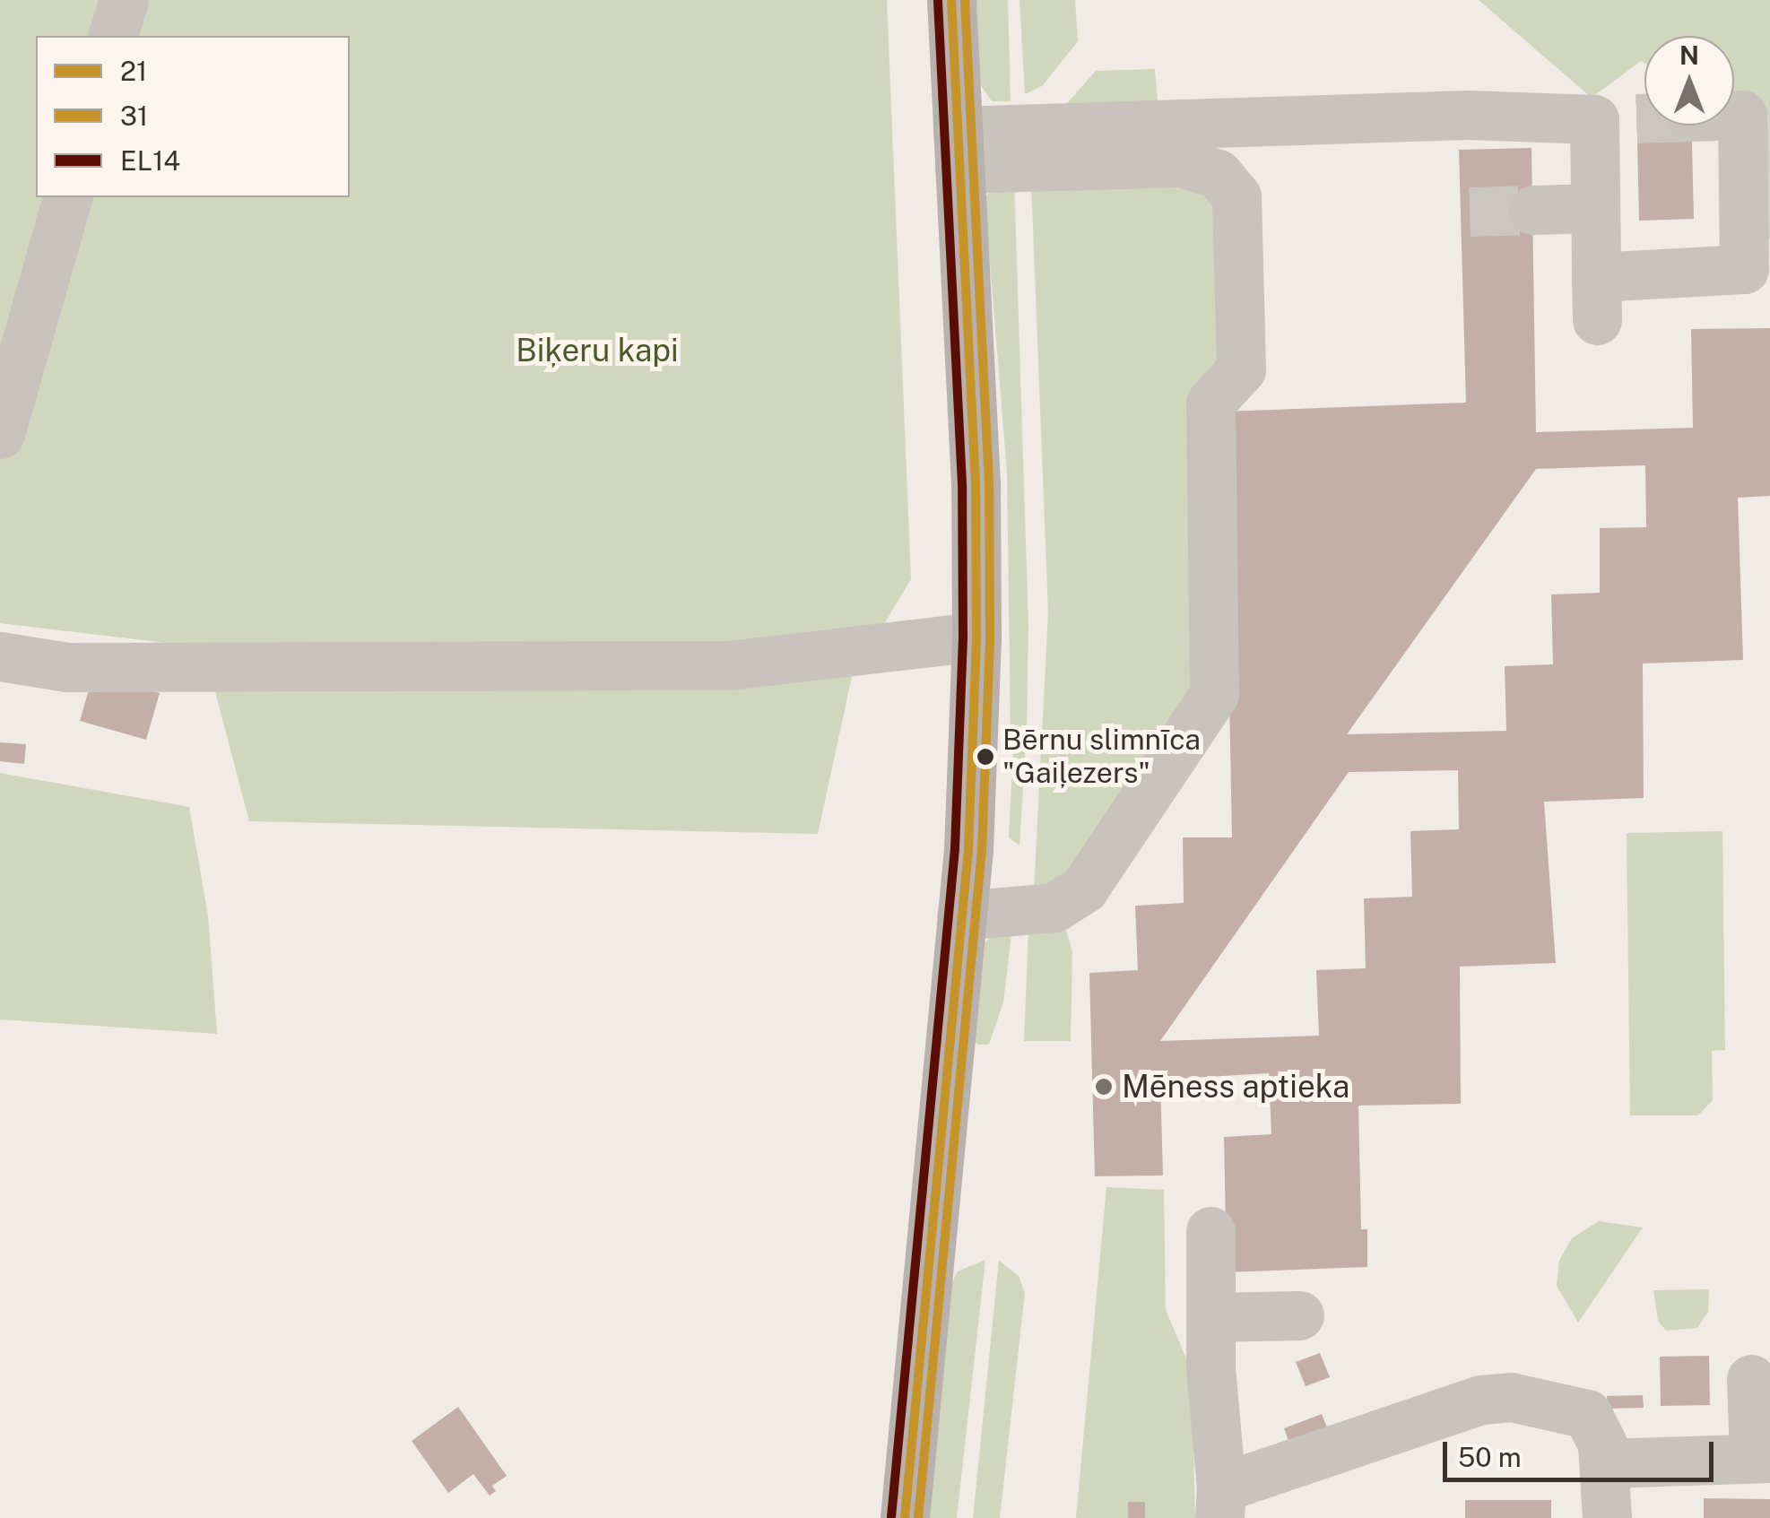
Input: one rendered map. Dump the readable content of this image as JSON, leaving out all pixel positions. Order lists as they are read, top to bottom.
{
  "parks": ["Biķeru kapi"],
  "places": ["Bērnu slimnīca \"Gaiļezers\"", "Mēness aptieka"],
  "lines": ["transit line 21", "transit line 31", "transit line EL14"],
  "legend": ["21", "31", "EL14"],
  "scale_bar": "50 m",
  "north": "top"
}
